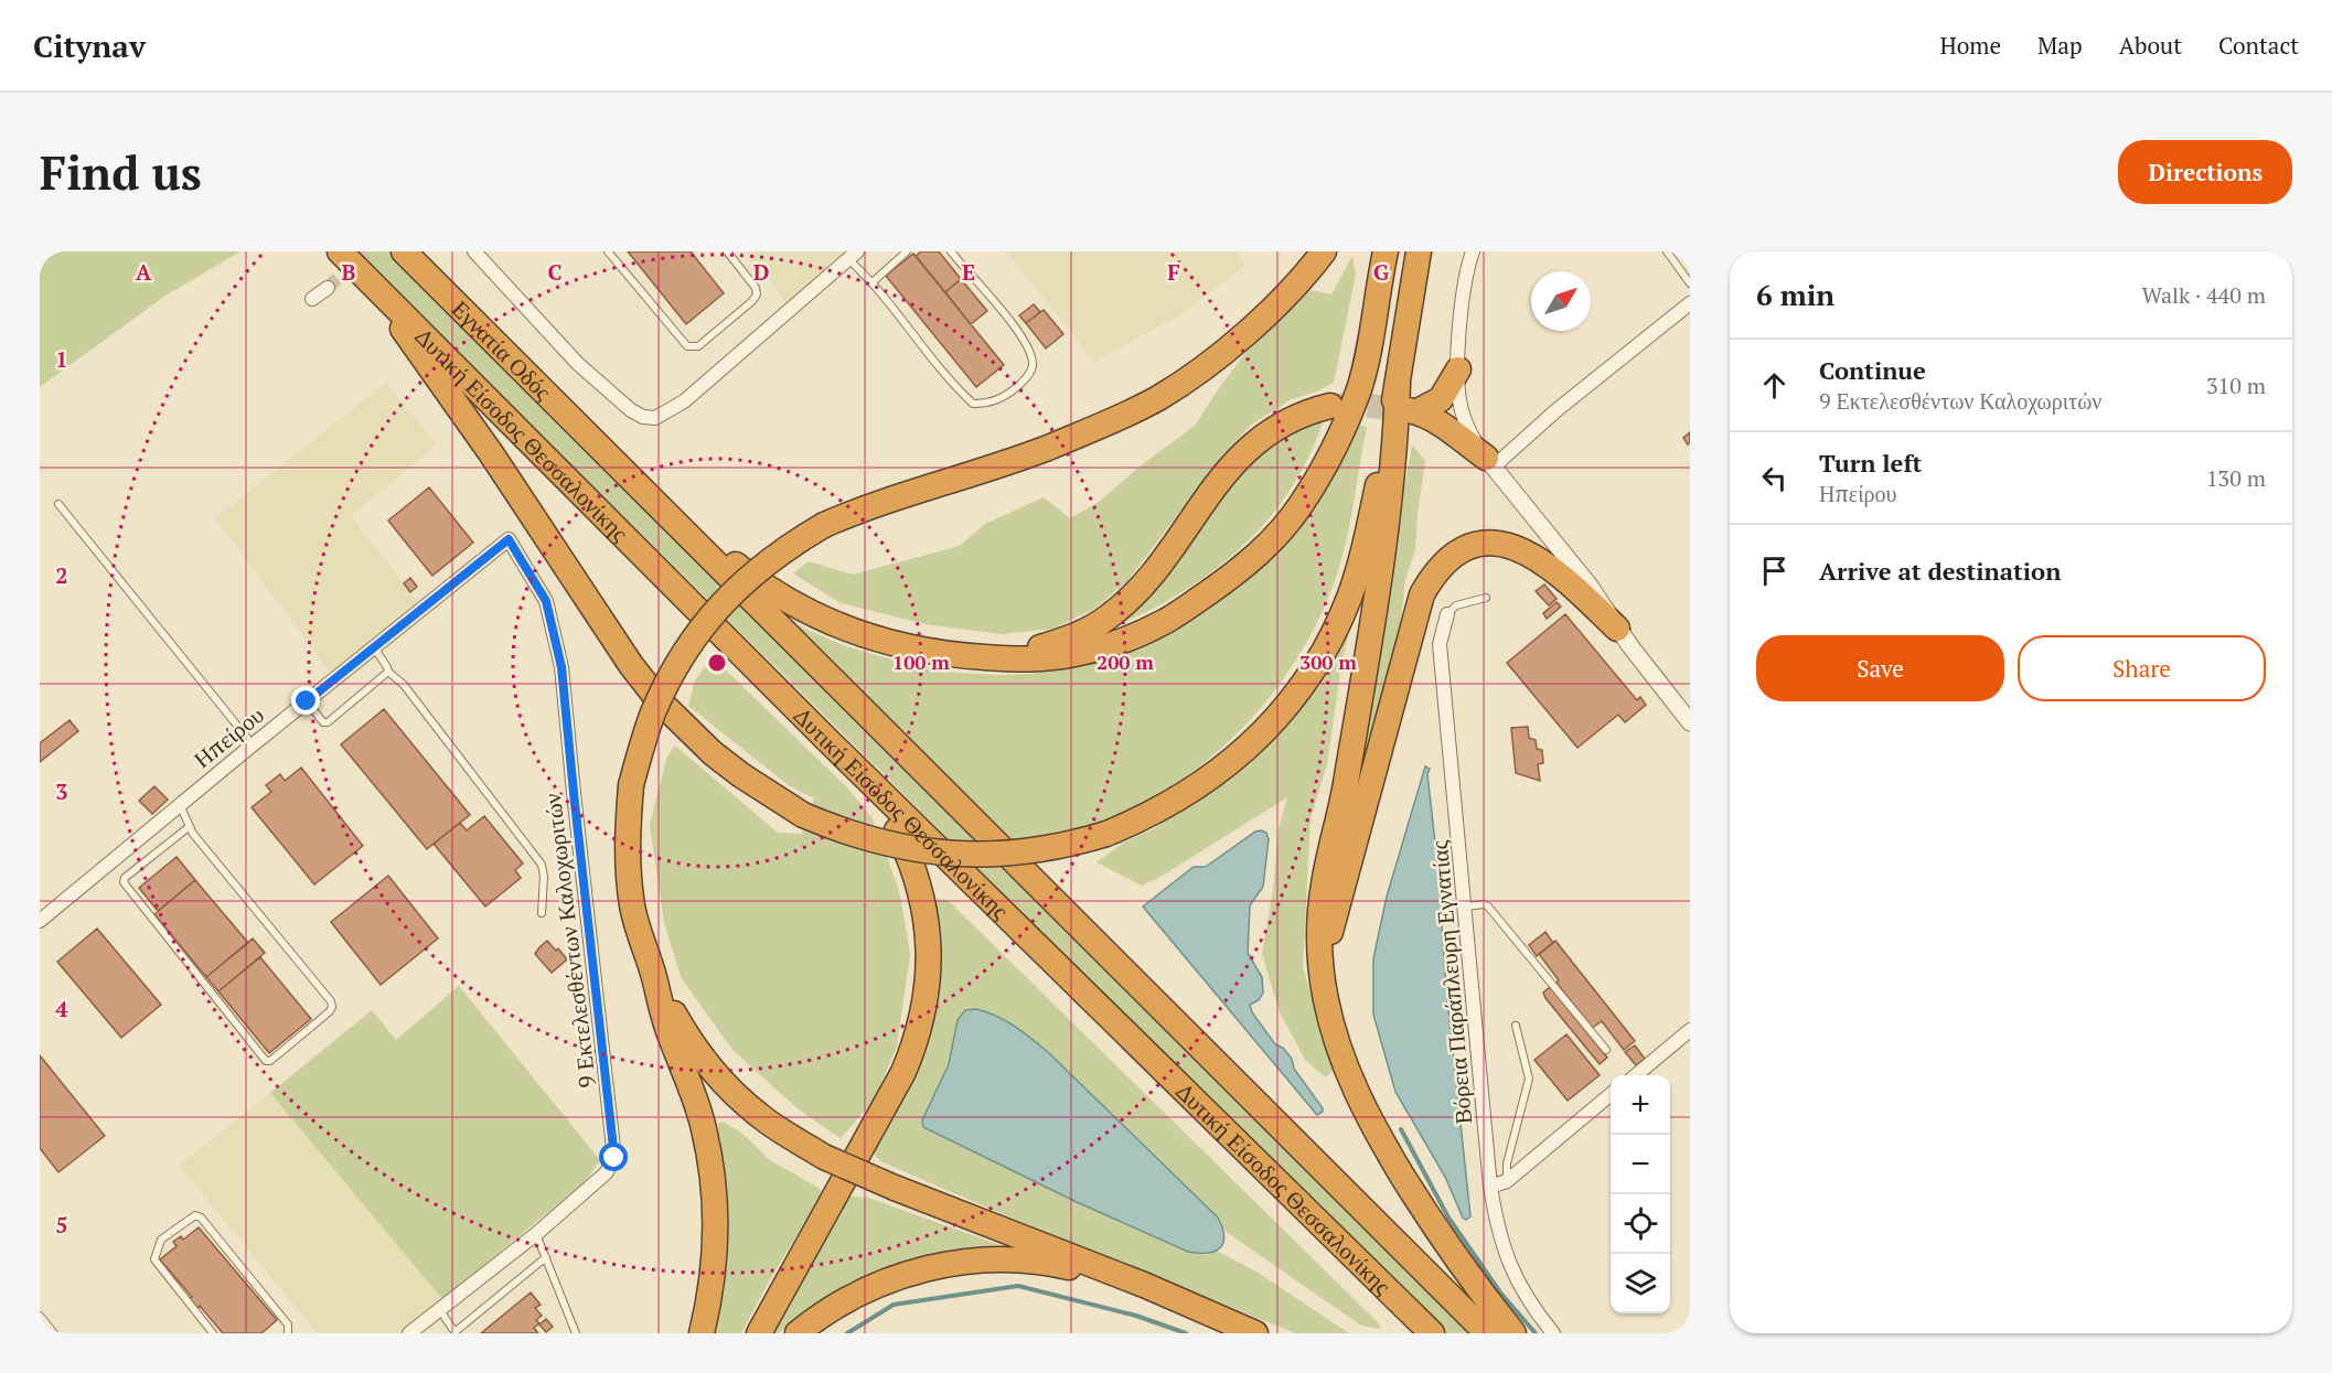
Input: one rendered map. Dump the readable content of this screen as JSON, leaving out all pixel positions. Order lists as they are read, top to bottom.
{
  "streets": {
    "highway": ["Εγνατία Οδός", "Δυτική Είσοδος Θεσσαλονίκης"],
    "street": ["Ηπείρου", "9 Εκτελεσθέντων Καλοχωριτών", "Βόρεια Παράπλευρη Εγνατίας"]
  },
  "crossings": [
    ["Εγνατία Οδός", "Δυτική Είσοδος Θεσσαλονίκης"],
    ["Ηπείρου", "9 Εκτελεσθέντων Καλοχωριτών"]
  ],
  "north": "top right",
  "page": {
    "header": "Citynav",
    "nav": [
      "Home",
      "Map",
      "About",
      "Contact"
    ],
    "buttons": [
      "Directions",
      ["Save", "Share"]
    ],
    "title": "Find us",
    "heading": ["6 min", "Walk · 440 m"],
    "list": [
      ["Continue", "9 Εκτελεσθέντων Καλοχωριτών", "310 m"],
      ["Turn left", "Ηπείρου", "130 m"],
      "Arrive at destination"
    ],
    "map_buttons": ["+", "−"]
  },
  "grid": {
    "columns": [
      "A",
      "B",
      "C",
      "D",
      "E",
      "F",
      "G"
    ],
    "rows": [
      "1",
      "2",
      "3",
      "4",
      "5"
    ]
  },
  "rings": ["100 m", "200 m", "300 m"]
}
